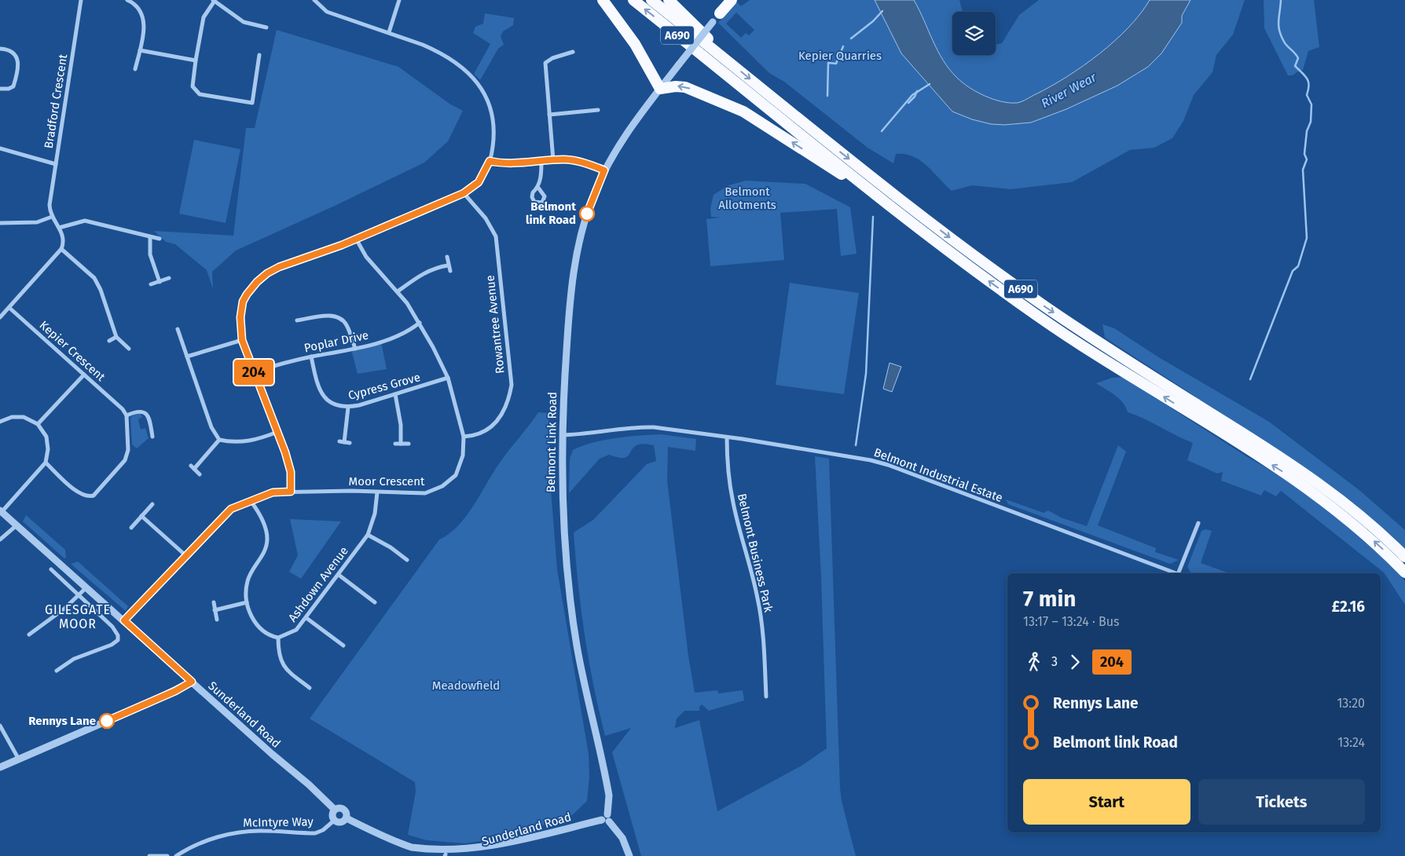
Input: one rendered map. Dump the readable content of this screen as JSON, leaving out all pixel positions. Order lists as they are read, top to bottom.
{
  "streets": {
    "highway": ["A690"],
    "street": [
      "Bradford Crescent",
      "Rowantree Avenue",
      "Poplar Drive",
      "Kepier Crescent",
      "Cypress Grove",
      "Belmont Link Road",
      "Belmont Industrial Estate",
      "Moor Crescent",
      "Belmont Business Park",
      "Ashdown Avenue",
      "Sunderland Road",
      "McIntyre Way"
    ]
  },
  "crossings": [
    ["Rowantree Avenue", "Moor Crescent"],
    ["Poplar Drive", "Cypress Grove"],
    ["Poplar Drive", "Moor Crescent"],
    ["Cypress Grove", "Moor Crescent"],
    ["Belmont Link Road", "Belmont Industrial Estate"],
    ["Belmont Link Road", "Sunderland Road"],
    ["Belmont Industrial Estate", "Belmont Business Park"],
    ["Moor Crescent", "Ashdown Avenue"],
    ["Moor Crescent", "Sunderland Road"],
    ["Sunderland Road", "McIntyre Way"]
  ],
  "districts": ["GILESGATE MOOR"],
  "water": ["River Wear"],
  "parks": ["Kepier Quarries", "Belmont Allotments", "Meadowfield"],
  "places": ["Belmont link Road", "Rennys Lane"],
  "lines": ["bus line 204"],
  "page": {
    "on_map": "204",
    "heading": ["7 min", "13:17 – 13:24 · Bus", "£2.16"],
    "legs": ["3", "204"],
    "list": [
      {
        "name": "Rennys Lane",
        "value": "13:20"
      },
      {
        "name": "Belmont link Road",
        "value": "13:24"
      }
    ],
    "buttons": ["Start", "Tickets"]
  }
}
